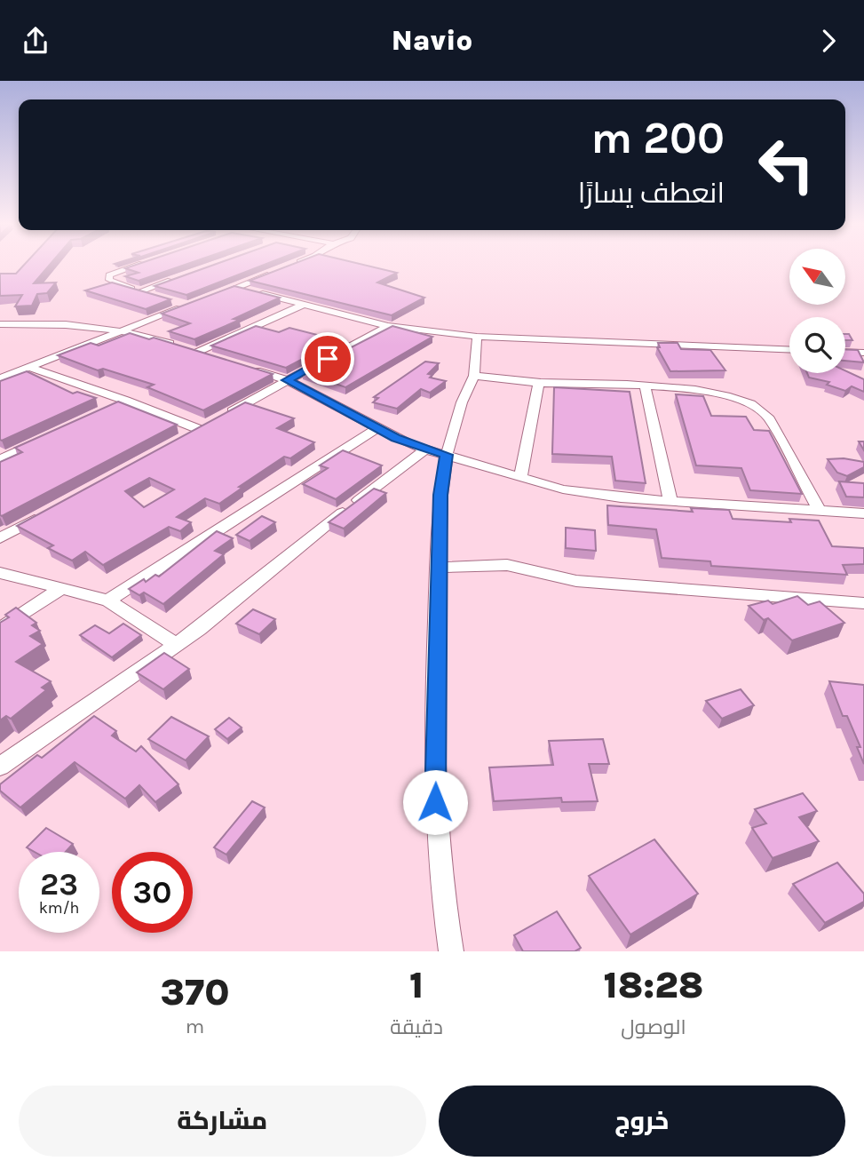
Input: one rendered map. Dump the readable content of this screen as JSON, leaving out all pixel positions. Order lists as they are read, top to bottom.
{
  "north": "top left",
  "page": {
    "header": "Navio",
    "turn": ["200 m", "انعطف يسارًا"],
    "speed": "23 km/h",
    "limit": "30",
    "eta": [
      "18:28",
      "الوصول",
      "1",
      "دقيقة",
      "370",
      "m"
    ],
    "buttons": ["خروج", "مشاركة"]
  }
}
